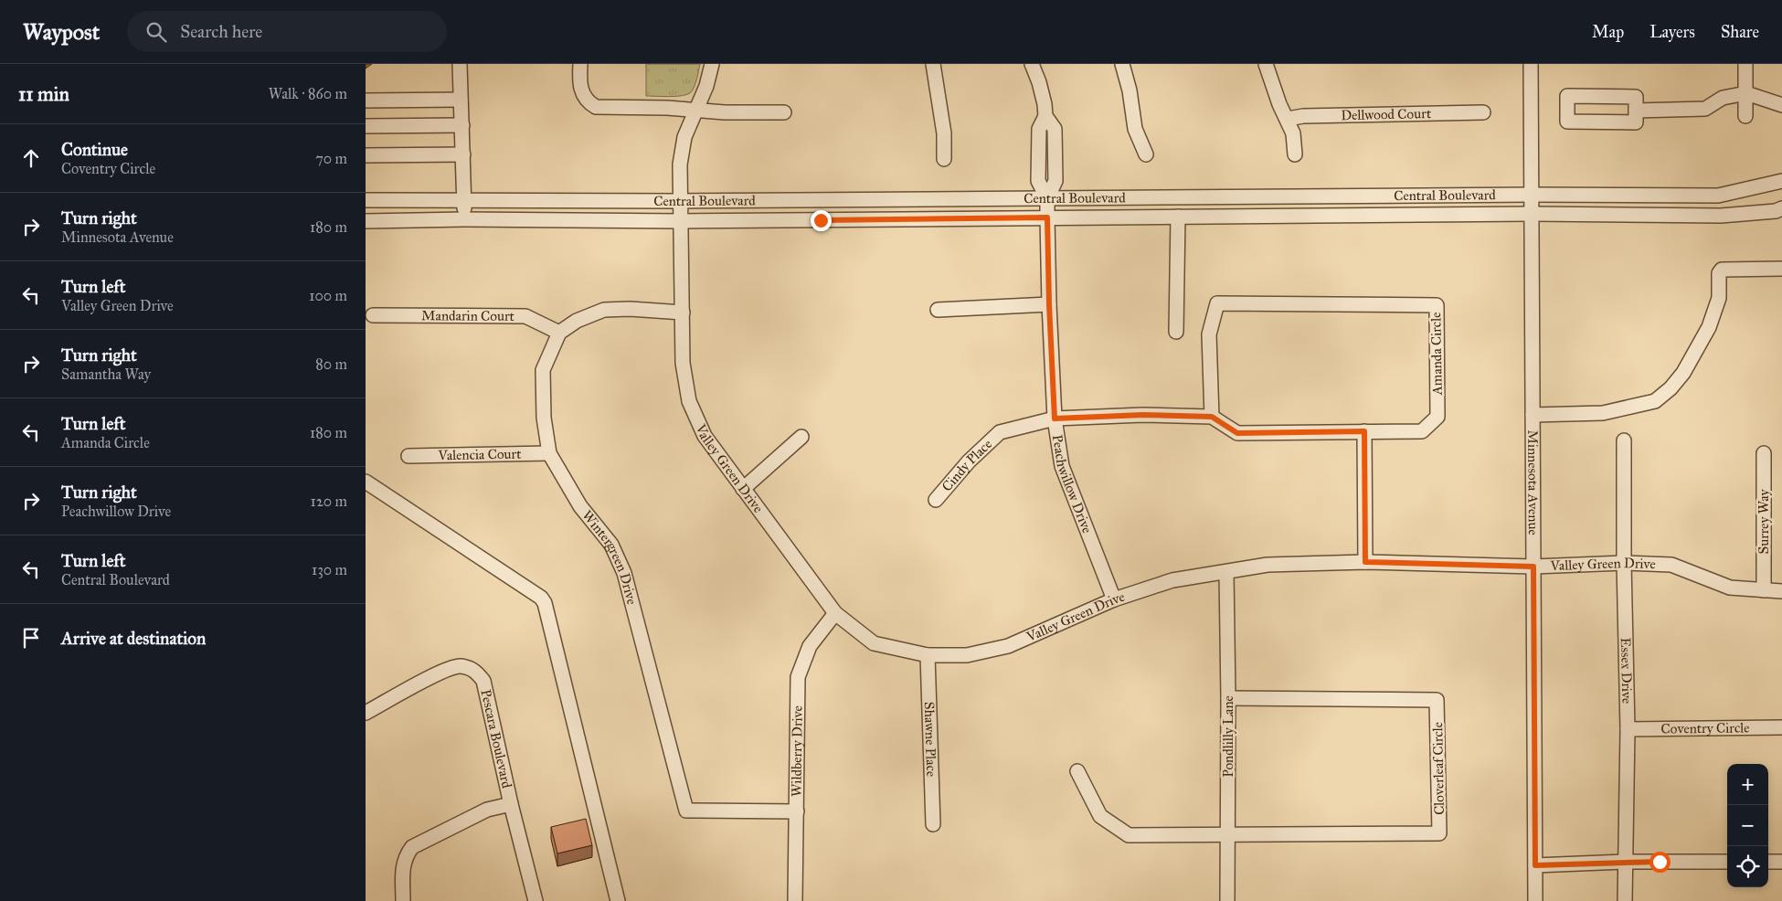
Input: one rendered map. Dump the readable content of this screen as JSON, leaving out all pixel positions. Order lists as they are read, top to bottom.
{
  "streets": {
    "street": [
      "Dellwood Court",
      "Central Boulevard",
      "Mandarin Court",
      "Amanda Circle",
      "Valencia Court",
      "Cindy Place",
      "Valley Green Drive",
      "Minnesota Avenue",
      "Peachwillow Drive",
      "Surrey Way",
      "Wintergreen Drive",
      "Essex Drive",
      "Coventry Circle",
      "Pondlilly Lane",
      "Pescara Boulevard",
      "Shawne Place",
      "Wildberry Drive",
      "Cloverleaf Circle"
    ]
  },
  "crossings": [
    ["Central Boulevard", "Valley Green Drive"],
    ["Central Boulevard", "Minnesota Avenue"],
    ["Central Boulevard", "Peachwillow Drive"],
    ["Mandarin Court", "Wintergreen Drive"],
    ["Valencia Court", "Wintergreen Drive"],
    ["Cindy Place", "Peachwillow Drive"],
    ["Valley Green Drive", "Minnesota Avenue"],
    ["Valley Green Drive", "Peachwillow Drive"],
    ["Valley Green Drive", "Surrey Way"],
    ["Valley Green Drive", "Essex Drive"],
    ["Valley Green Drive", "Pondlilly Lane"],
    ["Valley Green Drive", "Shawne Place"],
    ["Valley Green Drive", "Wildberry Drive"],
    ["Wintergreen Drive", "Wildberry Drive"],
    ["Essex Drive", "Coventry Circle"],
    ["Pondlilly Lane", "Cloverleaf Circle"]
  ],
  "page": {
    "header": "Waypost",
    "search": "Search here",
    "nav": ["Map", "Layers", "Share"],
    "heading": ["11 min", "Walk · 860 m"],
    "list": [
      ["Continue", "Coventry Circle", "70 m"],
      ["Turn right", "Minnesota Avenue", "180 m"],
      ["Turn left", "Valley Green Drive", "100 m"],
      ["Turn right", "Samantha Way", "80 m"],
      ["Turn left", "Amanda Circle", "180 m"],
      ["Turn right", "Peachwillow Drive", "120 m"],
      ["Turn left", "Central Boulevard", "130 m"],
      "Arrive at destination"
    ],
    "map_buttons": ["+", "−"]
  }
}
